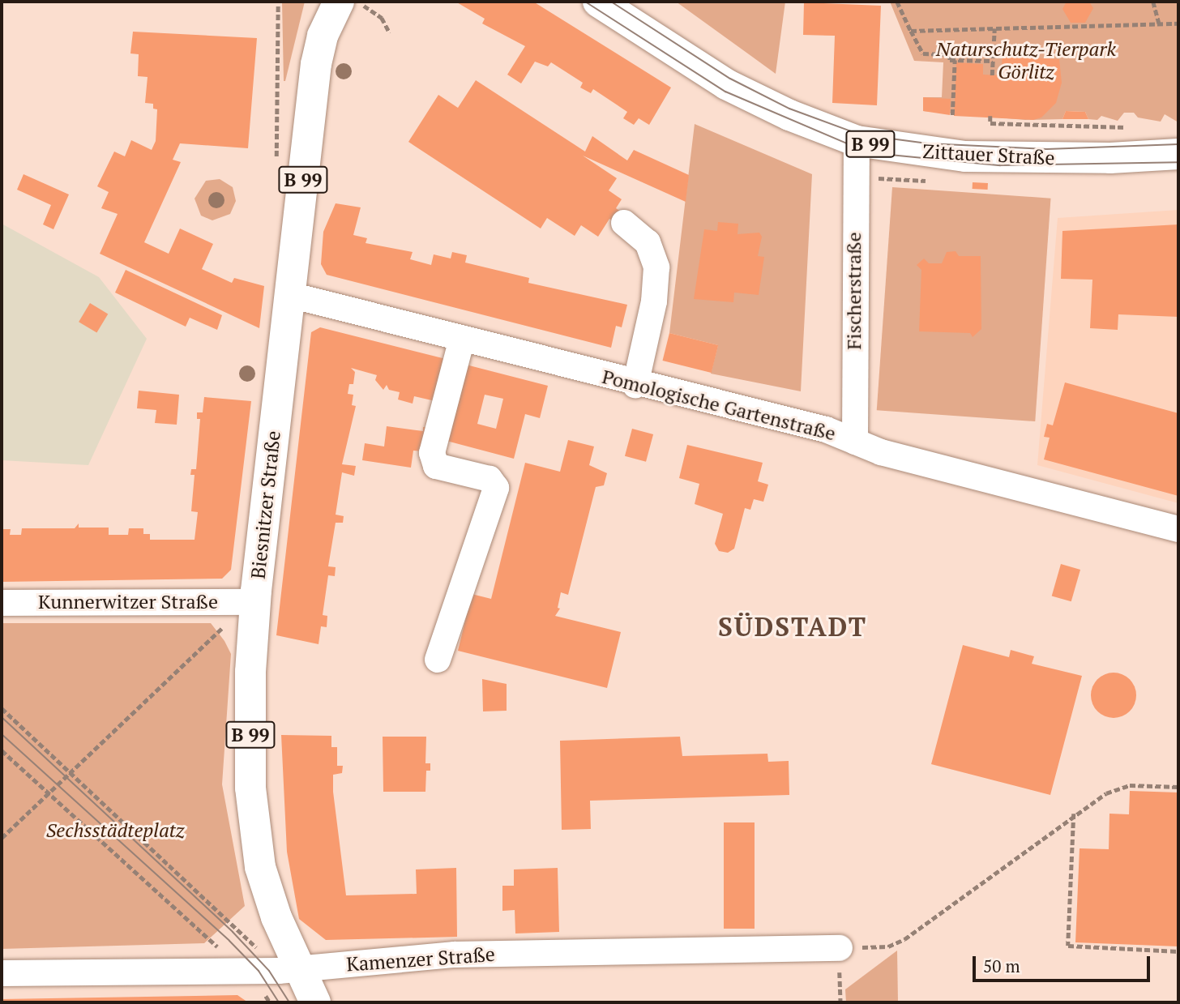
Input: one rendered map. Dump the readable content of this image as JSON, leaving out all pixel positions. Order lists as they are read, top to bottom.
{
  "streets": {
    "main road": ["B 99", "Zittauer Straße", "Biesnitzer Straße"],
    "street": [
      "Fischerstraße",
      "Pomologische Gartenstraße",
      "Kunnerwitzer Straße",
      "Kamenzer Straße"
    ]
  },
  "crossings": [
    ["Zittauer Straße", "Fischerstraße"],
    ["Fischerstraße", "Pomologische Gartenstraße"],
    ["Pomologische Gartenstraße", "Biesnitzer Straße"],
    ["Biesnitzer Straße", "Kunnerwitzer Straße"],
    ["Biesnitzer Straße", "Kamenzer Straße"]
  ],
  "districts": ["SÜDSTADT"],
  "parks": ["Naturschutz-Tierpark Görlitz", "Sechsstädteplatz"],
  "scale_bar": "50 m"
}
